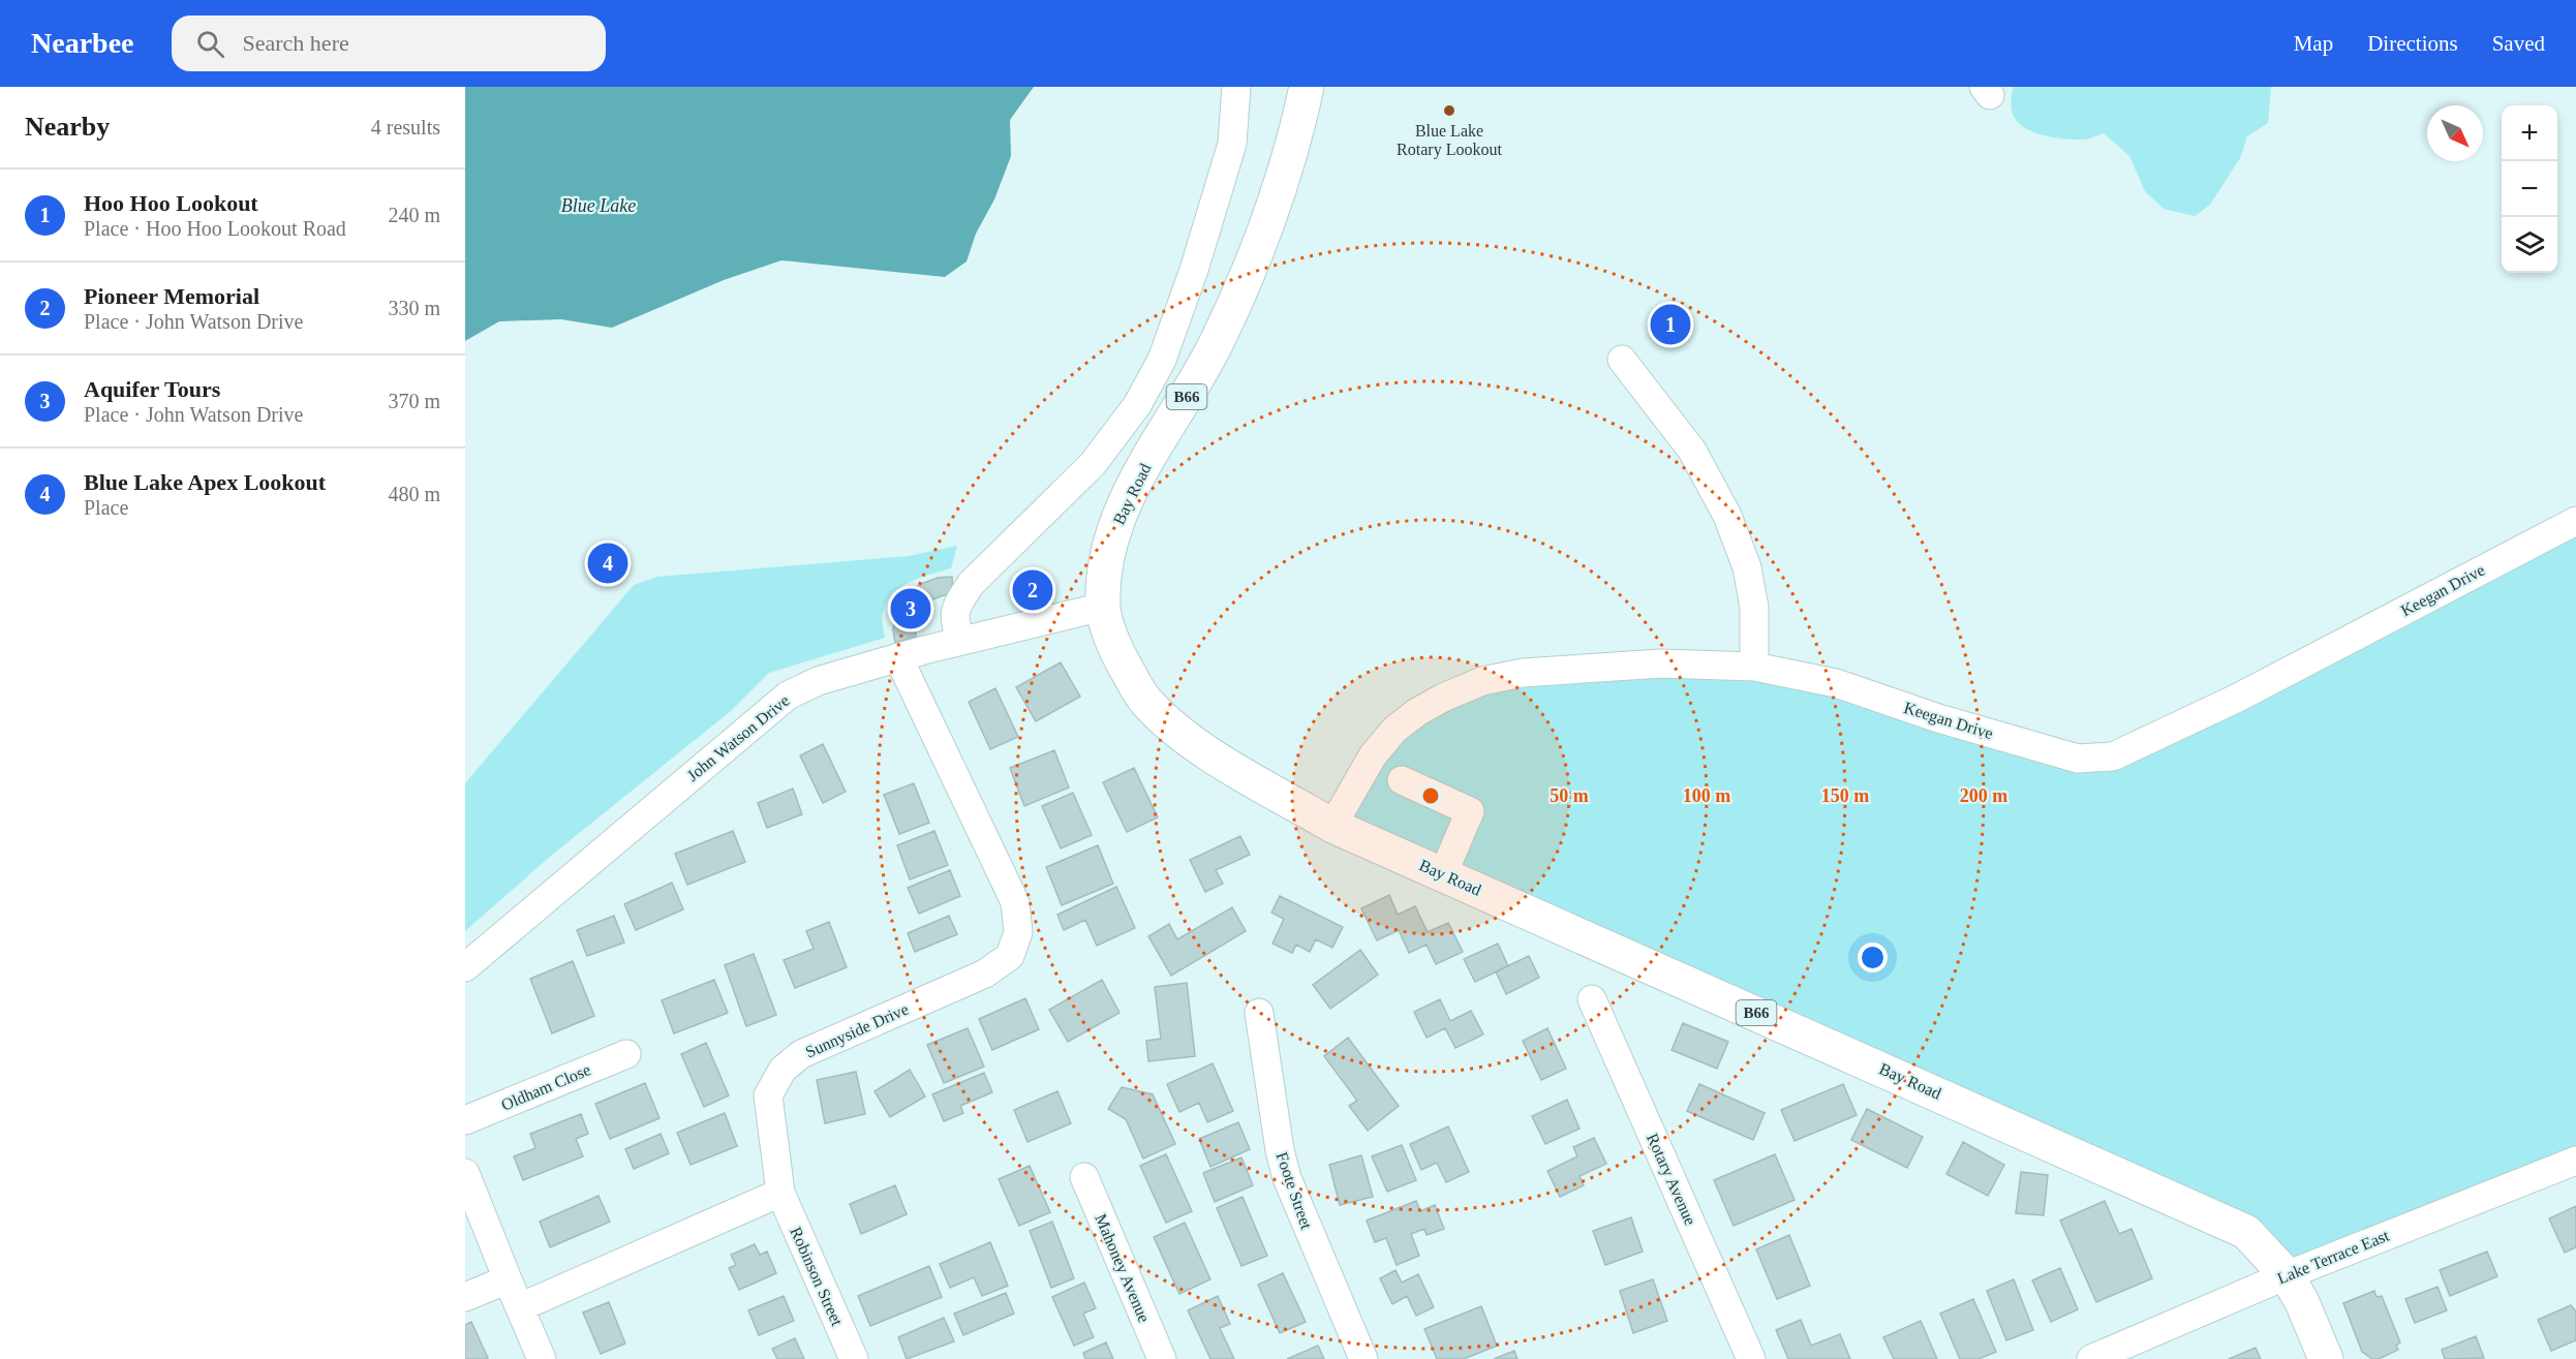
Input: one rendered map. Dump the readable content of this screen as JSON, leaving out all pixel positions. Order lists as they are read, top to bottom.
{
  "streets": {
    "main road": ["B66", "Bay Road"],
    "street": [
      "Keegan Drive",
      "John Watson Drive",
      "Sunnyside Drive",
      "Oldham Close",
      "Rotary Avenue",
      "Foote Street",
      "Lake Terrace East",
      "Mahoney Avenue",
      "Robinson Street"
    ]
  },
  "crossings": [
    ["Bay Road", "Keegan Drive"],
    ["Bay Road", "John Watson Drive"],
    ["Bay Road", "Lake Terrace East"],
    ["John Watson Drive", "Sunnyside Drive"],
    ["Sunnyside Drive", "Robinson Street"]
  ],
  "water": ["Blue Lake"],
  "places": ["Blue Lake Rotary Lookout"],
  "north": "bottom right",
  "page": {
    "header": "Nearbee",
    "search": "Search here",
    "nav": ["Map", "Directions", "Saved"],
    "heading": ["Nearby", "4 results"],
    "map_buttons": ["+", "−"],
    "list": [
      {
        "mark": "1",
        "name": "Hoo Hoo Lookout",
        "note": "Place · Hoo Hoo Lookout Road",
        "value": "240 m"
      },
      {
        "mark": "2",
        "name": "Pioneer Memorial",
        "note": "Place · John Watson Drive",
        "value": "330 m"
      },
      {
        "mark": "3",
        "name": "Aquifer Tours",
        "note": "Place · John Watson Drive",
        "value": "370 m"
      },
      {
        "mark": "4",
        "name": "Blue Lake Apex Lookout",
        "note": "Place",
        "value": "480 m"
      }
    ],
    "pins": [
      "1",
      "4",
      "2",
      "3"
    ]
  },
  "rings": [
    "50 m",
    "100 m",
    "150 m",
    "200 m"
  ]
}
